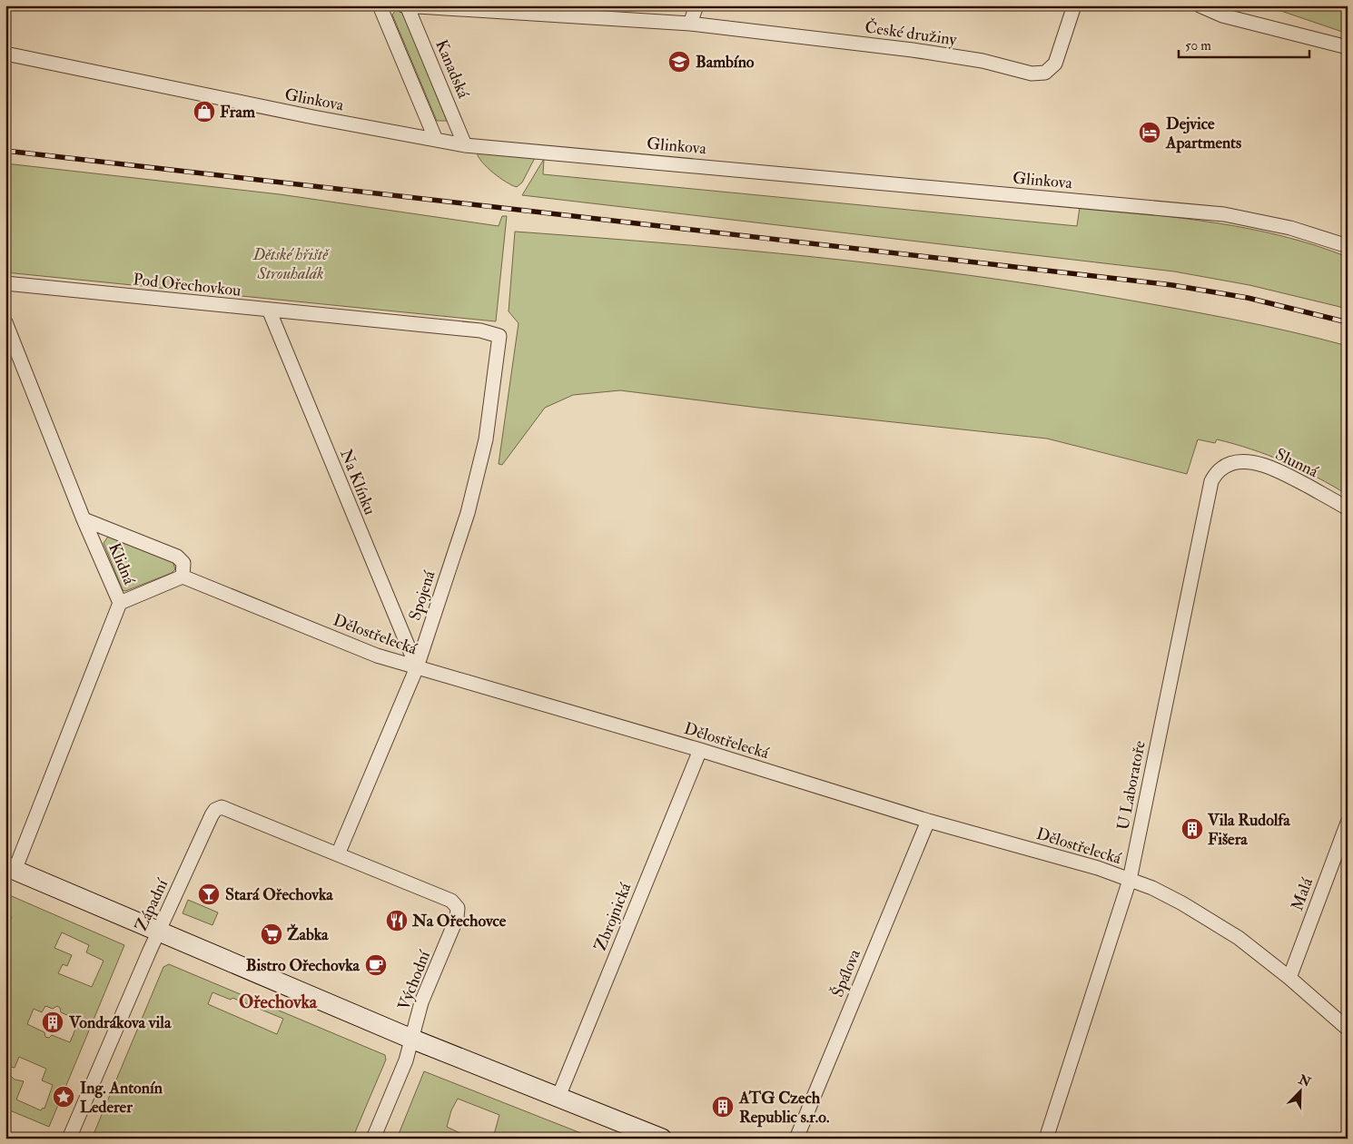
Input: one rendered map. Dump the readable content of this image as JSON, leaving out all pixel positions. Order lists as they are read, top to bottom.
{
  "streets": {
    "street": [
      "České družiny",
      "Kanadská",
      "Glinkova",
      "Pod Ořechovkou",
      "Slunná",
      "Na Klínku",
      "Klidná",
      "Spojená",
      "Dělostřelecká",
      "U Laboratoře",
      "Malá",
      "Západní",
      "Zbrojnická",
      "Špálova",
      "Východní"
    ]
  },
  "crossings": [
    ["České družiny", "Kanadská"],
    ["Kanadská", "Glinkova"],
    ["Pod Ořechovkou", "Na Klínku"],
    ["Pod Ořechovkou", "Spojená"],
    ["Slunná", "U Laboratoře"],
    ["Na Klínku", "Spojená"],
    ["Na Klínku", "Dělostřelecká"],
    ["Spojená", "Dělostřelecká"],
    ["Spojená", "Západní"],
    ["Spojená", "Východní"],
    ["Dělostřelecká", "U Laboratoře"],
    ["Dělostřelecká", "Malá"],
    ["Dělostřelecká", "Zbrojnická"],
    ["Dělostřelecká", "Špálova"],
    ["Západní", "Východní"]
  ],
  "districts": ["Ořechovka"],
  "parks": ["Dětské hřiště Strouhalák"],
  "places": {
    "school or university": ["Bambíno"],
    "shop": ["Fram"],
    "hotel": ["Dejvice Apartments"],
    "building": ["Vila Rudolfa Fišera", "Vondrákova vila", "ATG Czech Republic s.r.o."],
    "bar": ["Stará Ořechovka"],
    "restaurant": ["Na Ořechovce"],
    "supermarket": ["Žabka"],
    "cafe": ["Bistro Ořechovka"],
    "place": ["Ing. Antonín Lederer"]
  },
  "scale_bar": "50 m",
  "north": "top right"
}
